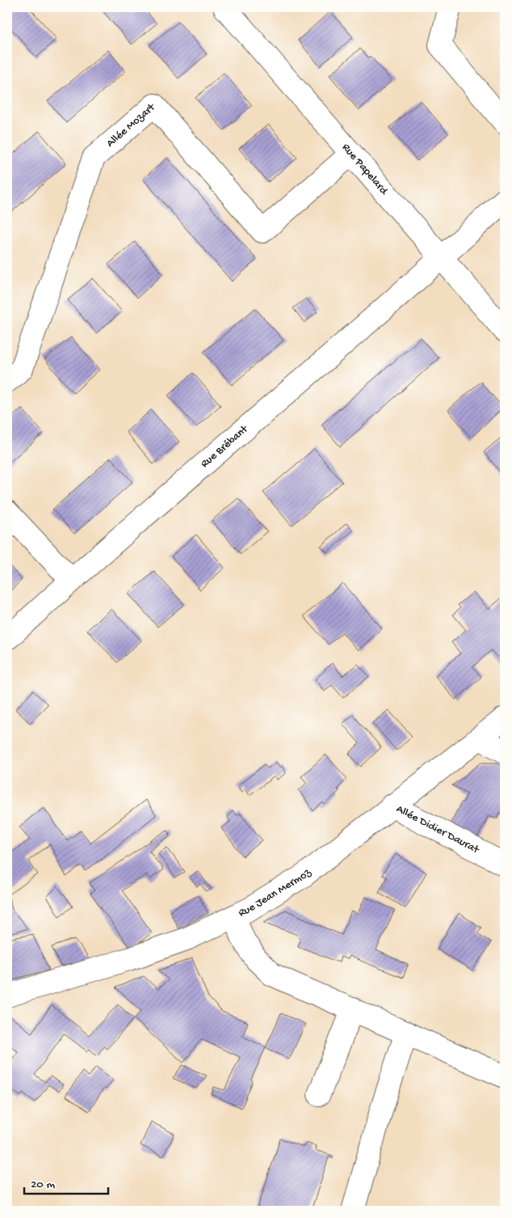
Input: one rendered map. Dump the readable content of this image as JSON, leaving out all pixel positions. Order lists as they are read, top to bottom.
{
  "streets": {
    "street": [
      "Allée Mozart",
      "Rue Papelard",
      "Rue Brébant",
      "Allée Didier Daurat",
      "Rue Jean Mermoz"
    ]
  },
  "crossings": [
    ["Allée Mozart", "Rue Papelard"],
    ["Rue Papelard", "Rue Brébant"],
    ["Allée Didier Daurat", "Rue Jean Mermoz"]
  ],
  "scale_bar": "20 m"
}
